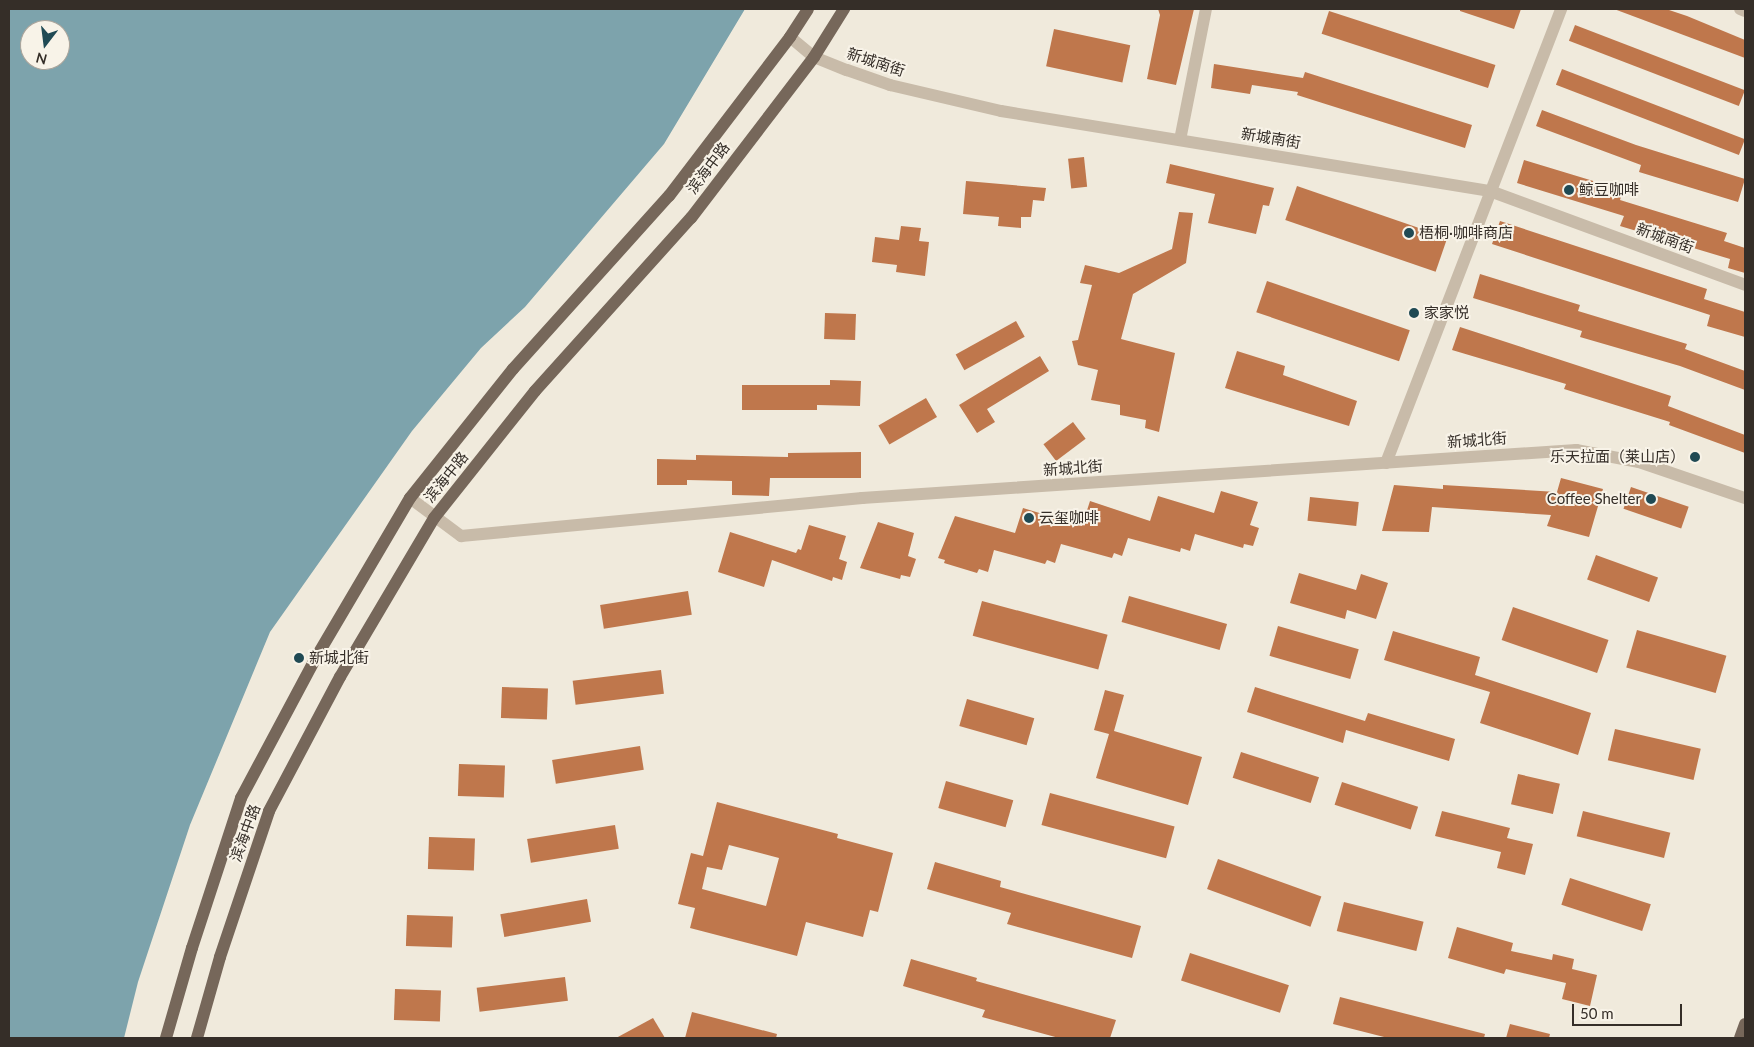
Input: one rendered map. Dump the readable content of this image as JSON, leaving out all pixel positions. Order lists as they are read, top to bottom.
{
  "streets": {
    "main road": ["滨海中路"],
    "street": ["新城南街", "新城北街"]
  },
  "crossings": [
    ["新城南街", "滨海中路"],
    ["滨海中路", "新城北街"]
  ],
  "places": [
    "鲸豆咖啡",
    "梧桐·咖啡商店",
    "家家悦",
    "乐天拉面（莱山店）",
    "Coffee Shelter",
    "云玺咖啡",
    "新城北街"
  ],
  "scale_bar": "50 m",
  "north": "bottom"
}
